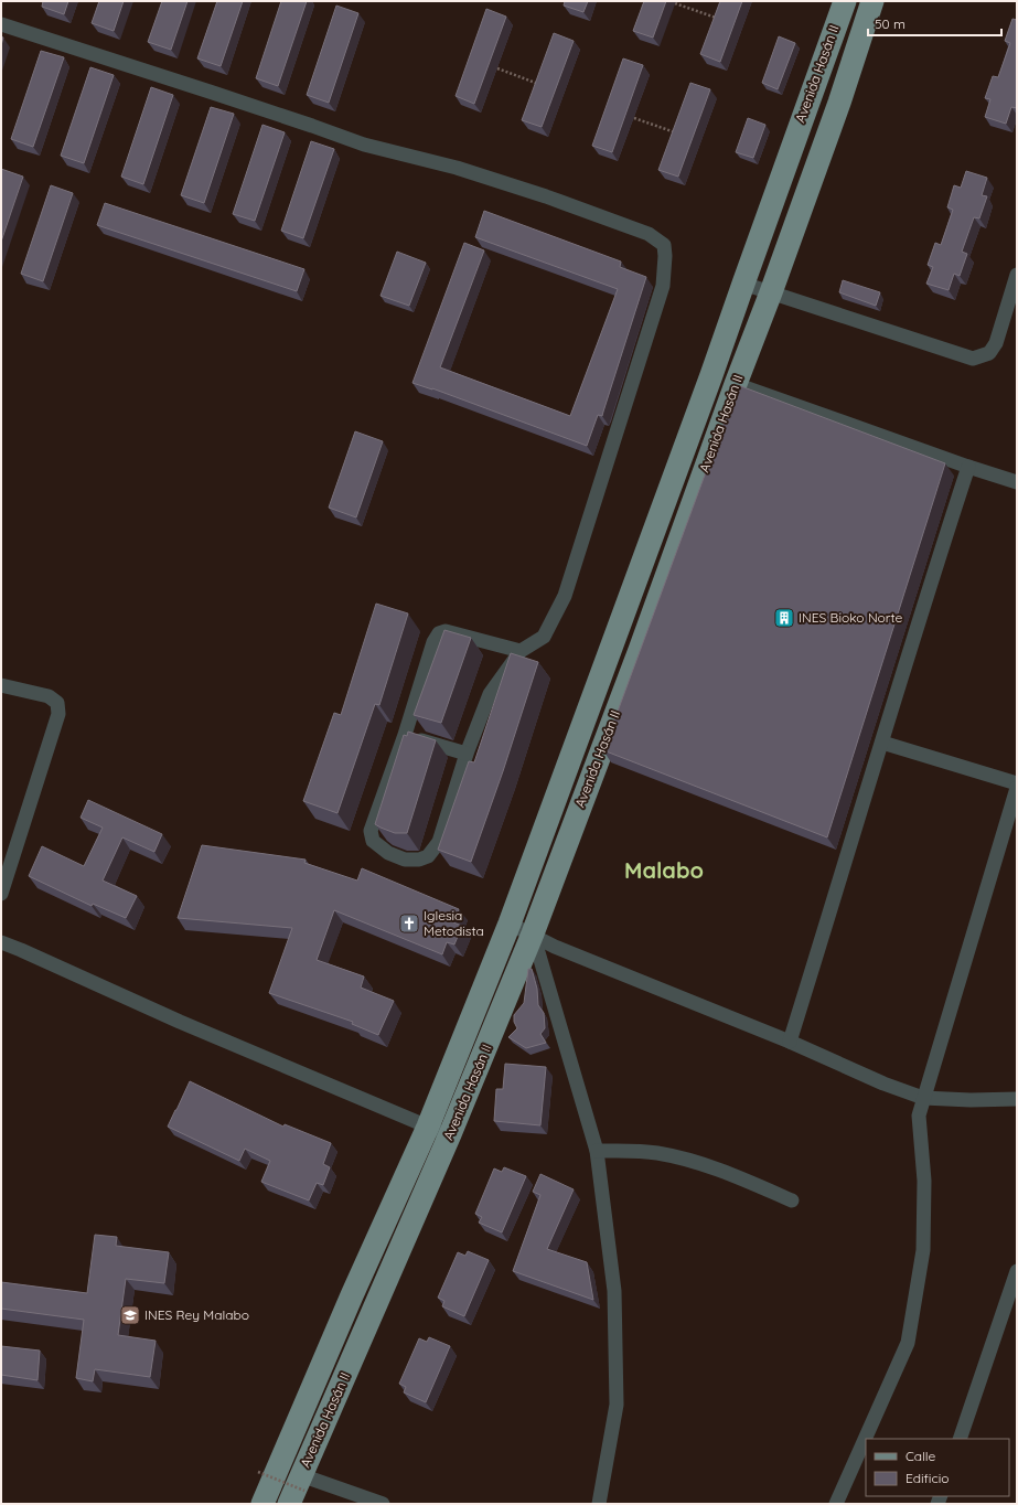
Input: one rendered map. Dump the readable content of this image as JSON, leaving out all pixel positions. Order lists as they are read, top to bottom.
{
  "streets": {
    "main road": ["Avenida Hasán II"]
  },
  "districts": ["Malabo"],
  "places": {
    "building": ["INES Bioko Norte"],
    "church": ["Iglesia Metodista"],
    "school or university": ["INES Rey Malabo"]
  },
  "legend": ["Calle", "Edificio"],
  "scale_bar": "50 m"
}
